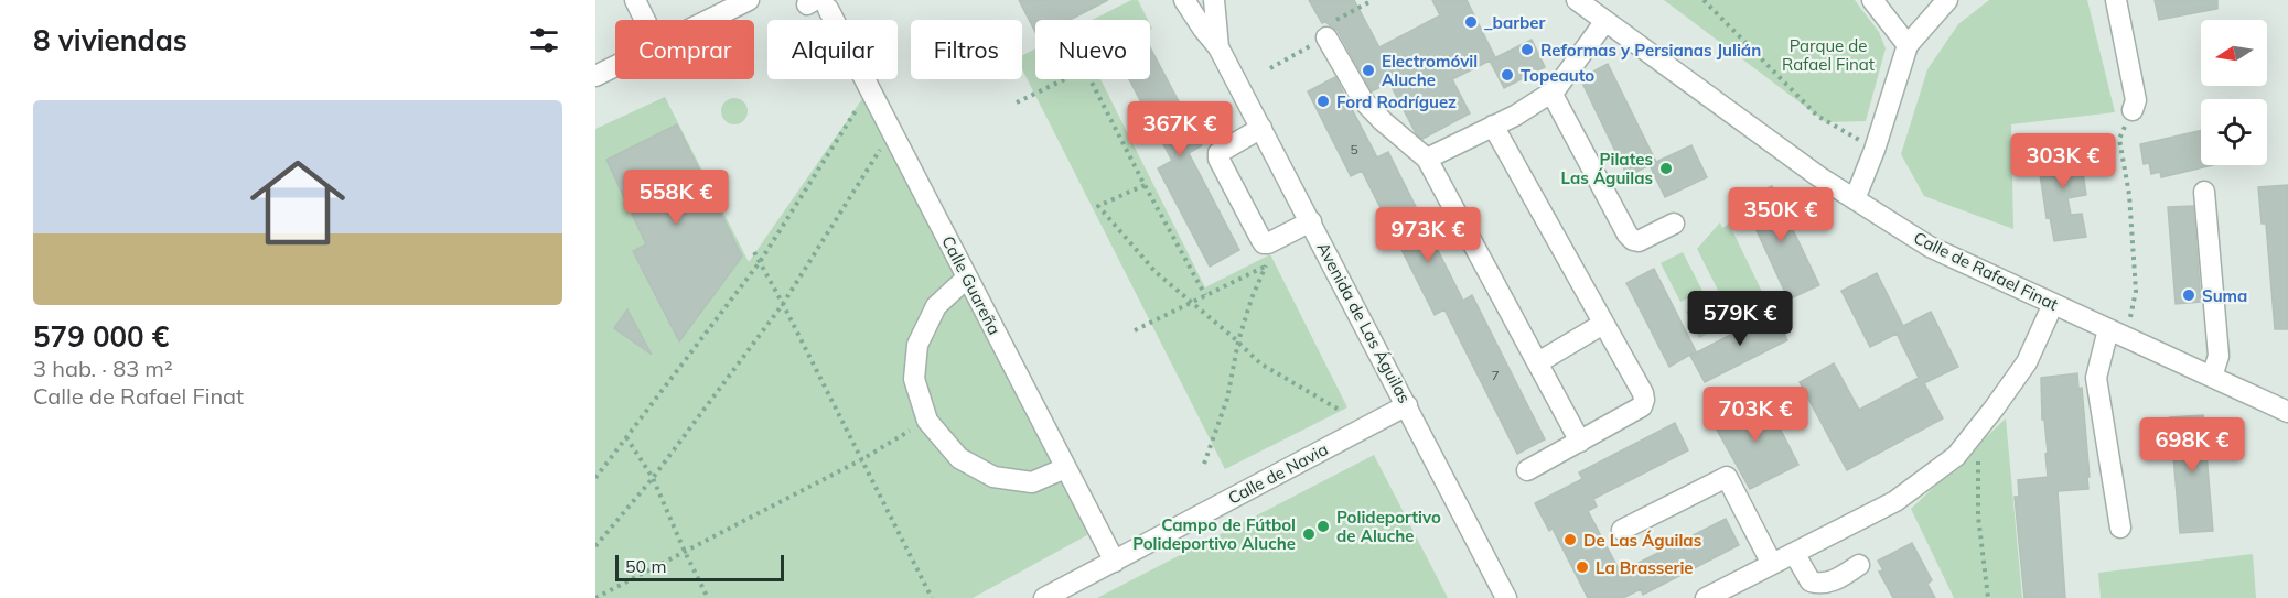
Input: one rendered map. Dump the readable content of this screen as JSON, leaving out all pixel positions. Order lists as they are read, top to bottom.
{
  "streets": {
    "street": [
      "Calle de Rafael Finat",
      "Calle Guareña",
      "Avenida de Las Águilas",
      "Calle de Navia"
    ]
  },
  "crossings": [
    ["Calle Guareña", "Calle de Navia"],
    ["Avenida de Las Águilas", "Calle de Navia"]
  ],
  "parks": ["Parque de Rafael Finat"],
  "places": [
    "_barber",
    "Reformas y Persianas Julián",
    "Electromóvil Aluche",
    "Topeauto",
    "Ford Rodríguez",
    "Pilates Las Águilas",
    "Suma",
    "Polideportivo de Aluche",
    "Campo de Fútbol Polideportivo Aluche",
    "De Las Águilas",
    "La Brasserie"
  ],
  "house_numbers": ["5", "7"],
  "scale_bar": "50 m",
  "north": "left",
  "page": {
    "heading": "8 viviendas",
    "chip": [
      "Comprar",
      "Alquilar",
      "Filtros",
      "Nuevo"
    ],
    "list": [
      {
        "name": "579 000 €",
        "note": "3 hab. · 83 m² · Calle de Rafael Finat"
      }
    ],
    "price": [
      "367K €",
      "303K €",
      "558K €",
      "350K €",
      "973K €",
      "579K €",
      "703K €",
      "698K €"
    ],
    "scale": "50 m"
  }
}
